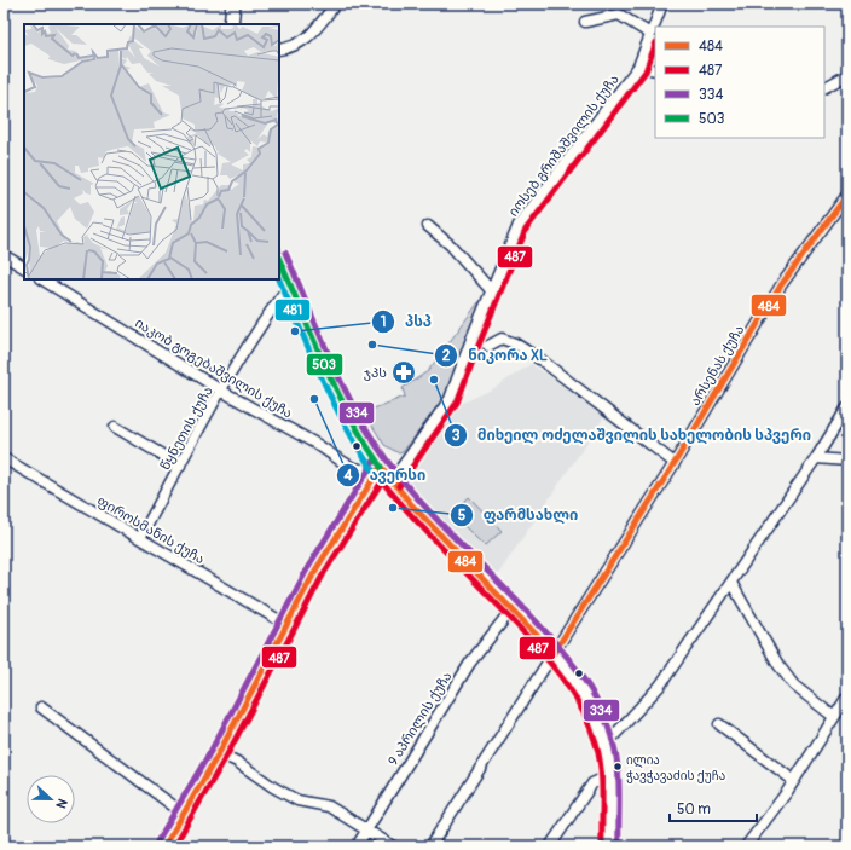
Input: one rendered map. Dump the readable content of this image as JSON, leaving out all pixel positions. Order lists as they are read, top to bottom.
{
  "streets": {
    "street": [
      "იოსებ გრიშაშვილის ქუჩა",
      "არსენას ქუჩა",
      "იაკობ გოგებაშვილის ქუჩა",
      "წყნეთის ქუჩა",
      "ფიროსმანის ქუჩა",
      "9 აპრილის ქუჩა"
    ]
  },
  "crossings": [
    ["იაკობ გოგებაშვილის ქუჩა", "წყნეთის ქუჩა"],
    ["წყნეთის ქუჩა", "ფიროსმანის ქუჩა"]
  ],
  "places": {
    "other": [
      "პსპ",
      "ნიკორა XL",
      "მიხეილ ოძელაშვილის სახელობის სპვერი",
      "ავერსი",
      "ფარმსახლი",
      "ილია ჭავჭავაძის ქუჩა"
    ],
    "pharmacy": ["ჯპს"]
  },
  "lines": [
    "transit line 487",
    "transit line 484",
    "transit line 334",
    "transit line 503",
    "transit line 481"
  ],
  "legend": [
    "484",
    "487",
    "334",
    "503"
  ],
  "scale_bar": "50 m",
  "north": "right"
}
